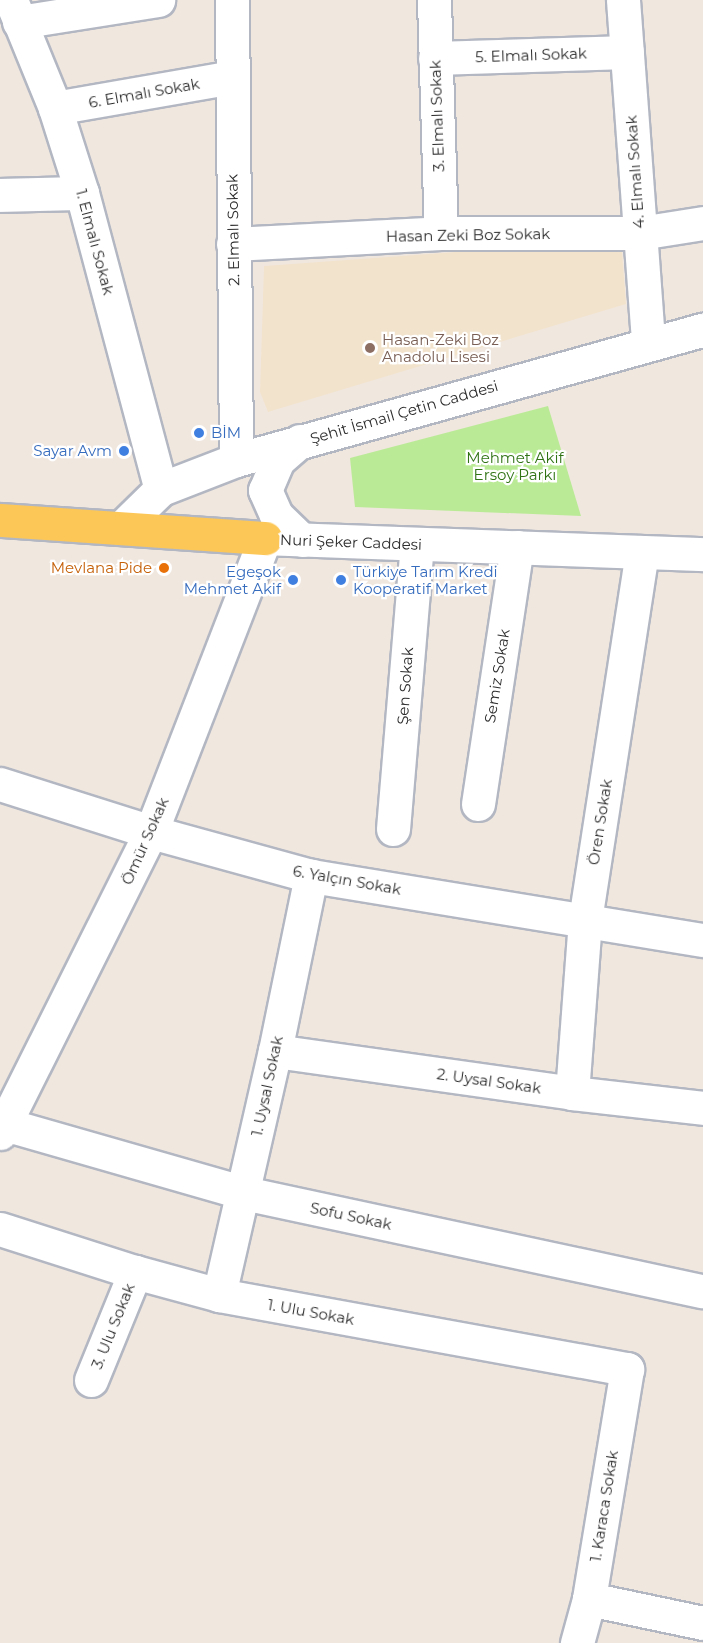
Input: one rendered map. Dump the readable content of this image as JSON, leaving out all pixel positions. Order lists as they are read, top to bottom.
{
  "streets": {
    "main road": ["Nuri Şeker Caddesi"],
    "street": [
      "5. Elmalı Sokak",
      "6. Elmalı Sokak",
      "3. Elmalı Sokak",
      "4. Elmalı Sokak",
      "2. Elmalı Sokak",
      "Hasan Zeki Boz Sokak",
      "1. Elmalı Sokak",
      "Şehit İsmail Çetin Caddesi",
      "Semiz Sokak",
      "Şen Sokak",
      "Ören Sokak",
      "Ömür Sokak",
      "6. Yalçın Sokak",
      "2. Uysal Sokak",
      "1. Uysal Sokak",
      "Sofu Sokak",
      "1. Ulu Sokak",
      "3. Ulu Sokak",
      "1. Karaca Sokak"
    ]
  },
  "crossings": [
    ["5. Elmalı Sokak", "3. Elmalı Sokak"],
    ["5. Elmalı Sokak", "4. Elmalı Sokak"],
    ["6. Elmalı Sokak", "2. Elmalı Sokak"],
    ["6. Elmalı Sokak", "1. Elmalı Sokak"],
    ["3. Elmalı Sokak", "Hasan Zeki Boz Sokak"],
    ["4. Elmalı Sokak", "Hasan Zeki Boz Sokak"],
    ["4. Elmalı Sokak", "Şehit İsmail Çetin Caddesi"],
    ["2. Elmalı Sokak", "Hasan Zeki Boz Sokak"],
    ["2. Elmalı Sokak", "Şehit İsmail Çetin Caddesi"],
    ["1. Elmalı Sokak", "Şehit İsmail Çetin Caddesi"],
    ["Şehit İsmail Çetin Caddesi", "Nuri Şeker Caddesi"],
    ["Nuri Şeker Caddesi", "Semiz Sokak"],
    ["Nuri Şeker Caddesi", "Şen Sokak"],
    ["Nuri Şeker Caddesi", "Ören Sokak"],
    ["Nuri Şeker Caddesi", "Ömür Sokak"],
    ["Ören Sokak", "6. Yalçın Sokak"],
    ["Ören Sokak", "2. Uysal Sokak"],
    ["Ömür Sokak", "6. Yalçın Sokak"],
    ["Ömür Sokak", "Sofu Sokak"],
    ["6. Yalçın Sokak", "1. Uysal Sokak"],
    ["2. Uysal Sokak", "1. Uysal Sokak"],
    ["1. Uysal Sokak", "Sofu Sokak"],
    ["1. Uysal Sokak", "1. Ulu Sokak"],
    ["1. Ulu Sokak", "3. Ulu Sokak"],
    ["1. Ulu Sokak", "1. Karaca Sokak"]
  ],
  "parks": ["Mehmet Akif Ersoy Parkı"],
  "places": [
    "Hasan-Zeki Boz Anadolu Lisesi",
    "BİM",
    "Sayar Avm",
    "Mevlana Pide",
    "Egeşok Mehmet Akif",
    "Türkiye Tarım Kredi Kooperatif Market"
  ]
}
